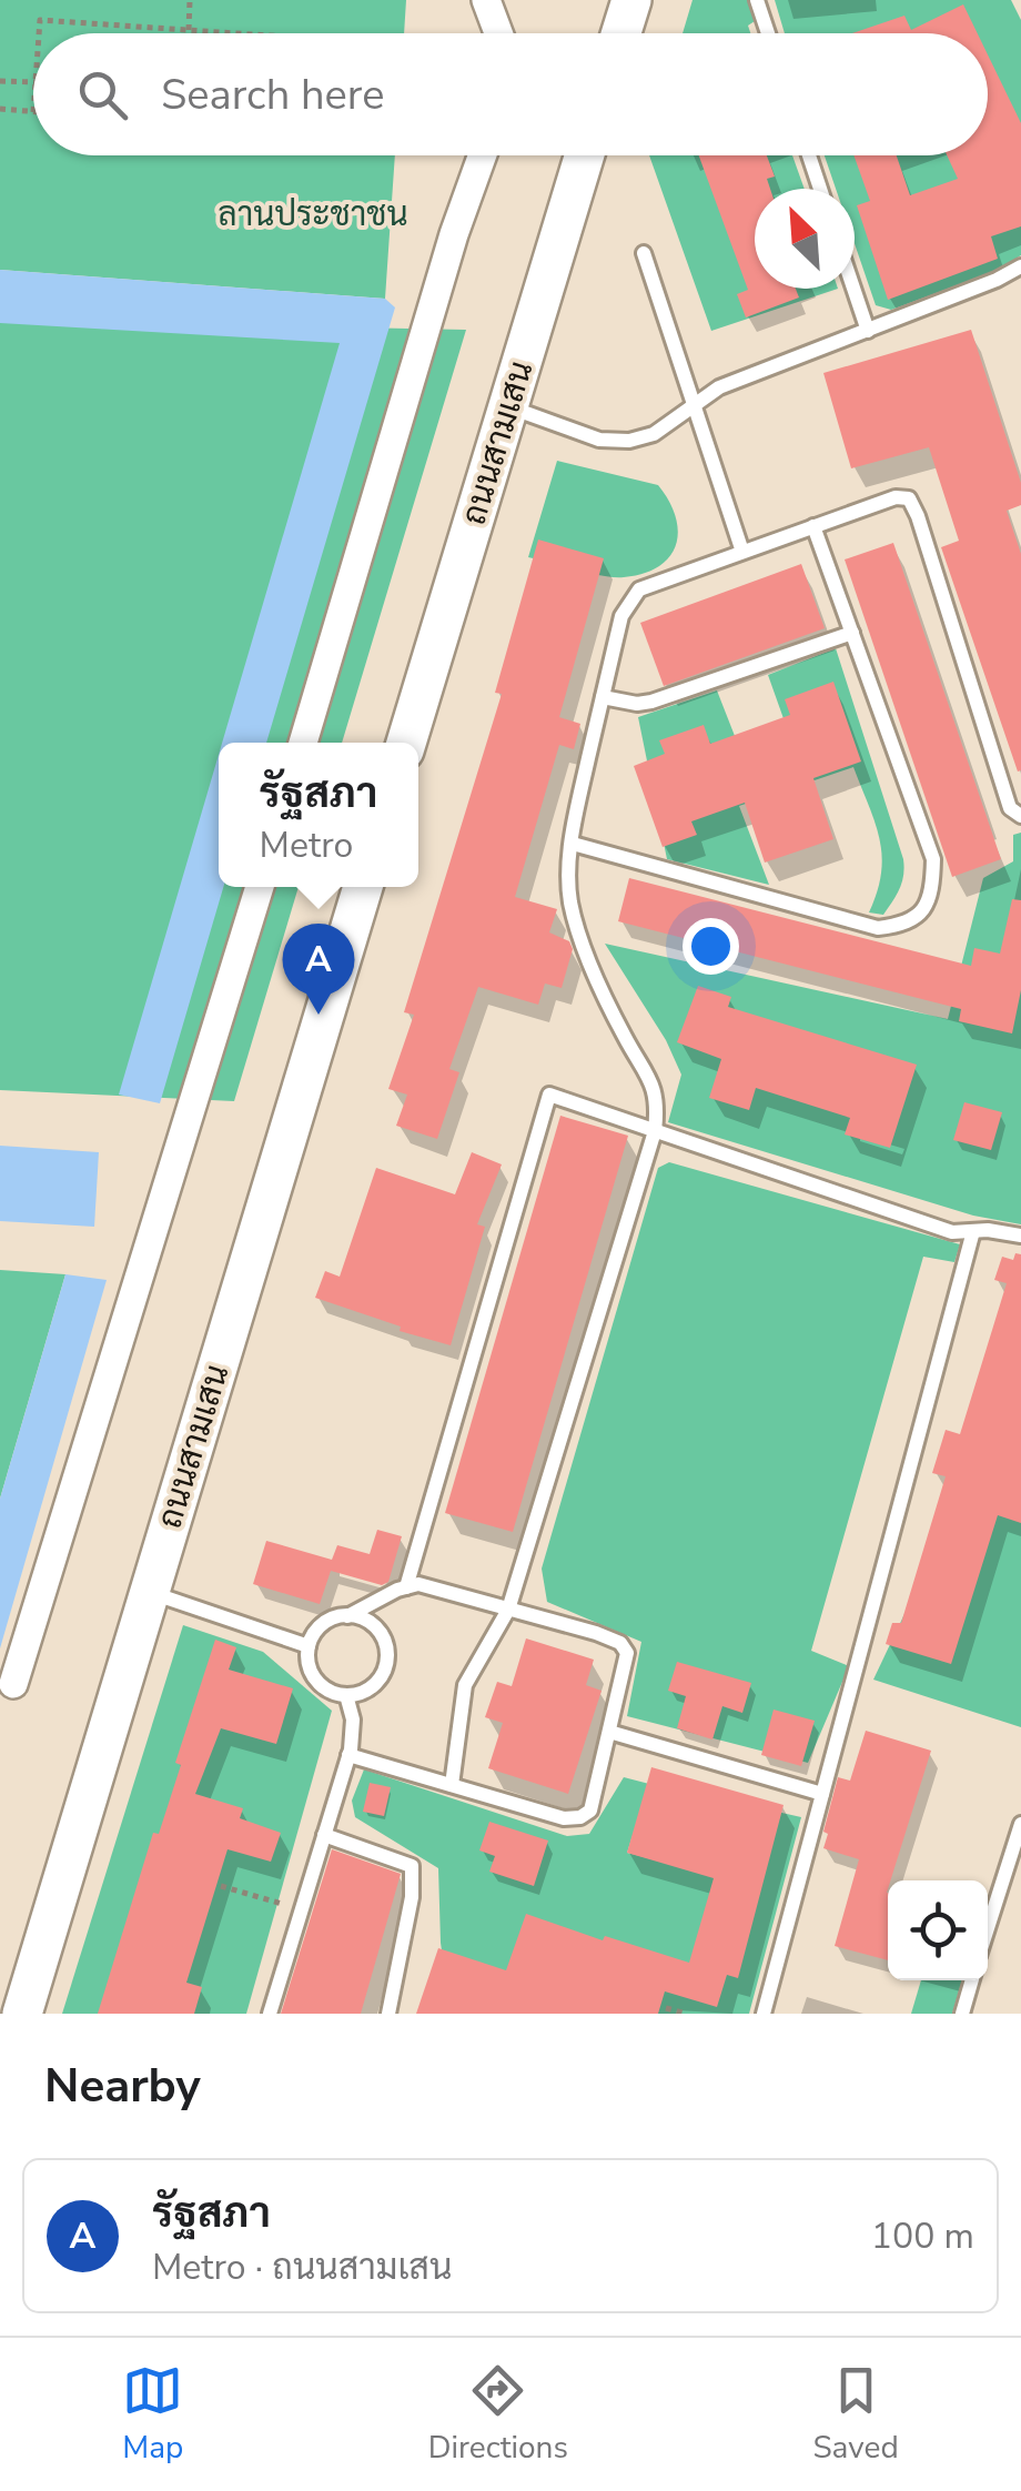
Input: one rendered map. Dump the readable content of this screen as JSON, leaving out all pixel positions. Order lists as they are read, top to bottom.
{
  "streets": {
    "main road": ["ถนนสามเสน"]
  },
  "parks": ["ลานประชาชน"],
  "north": "top left",
  "page": {
    "search": "Search here",
    "popup": ["รัฐสภา", "Metro"],
    "pins": "A",
    "heading": "Nearby",
    "list": [
      {
        "mark": "A",
        "name": "รัฐสภา",
        "note": "Metro · ถนนสามเสน",
        "value": "100 m"
      }
    ],
    "nav": ["Map", "Directions", "Saved"]
  }
}
